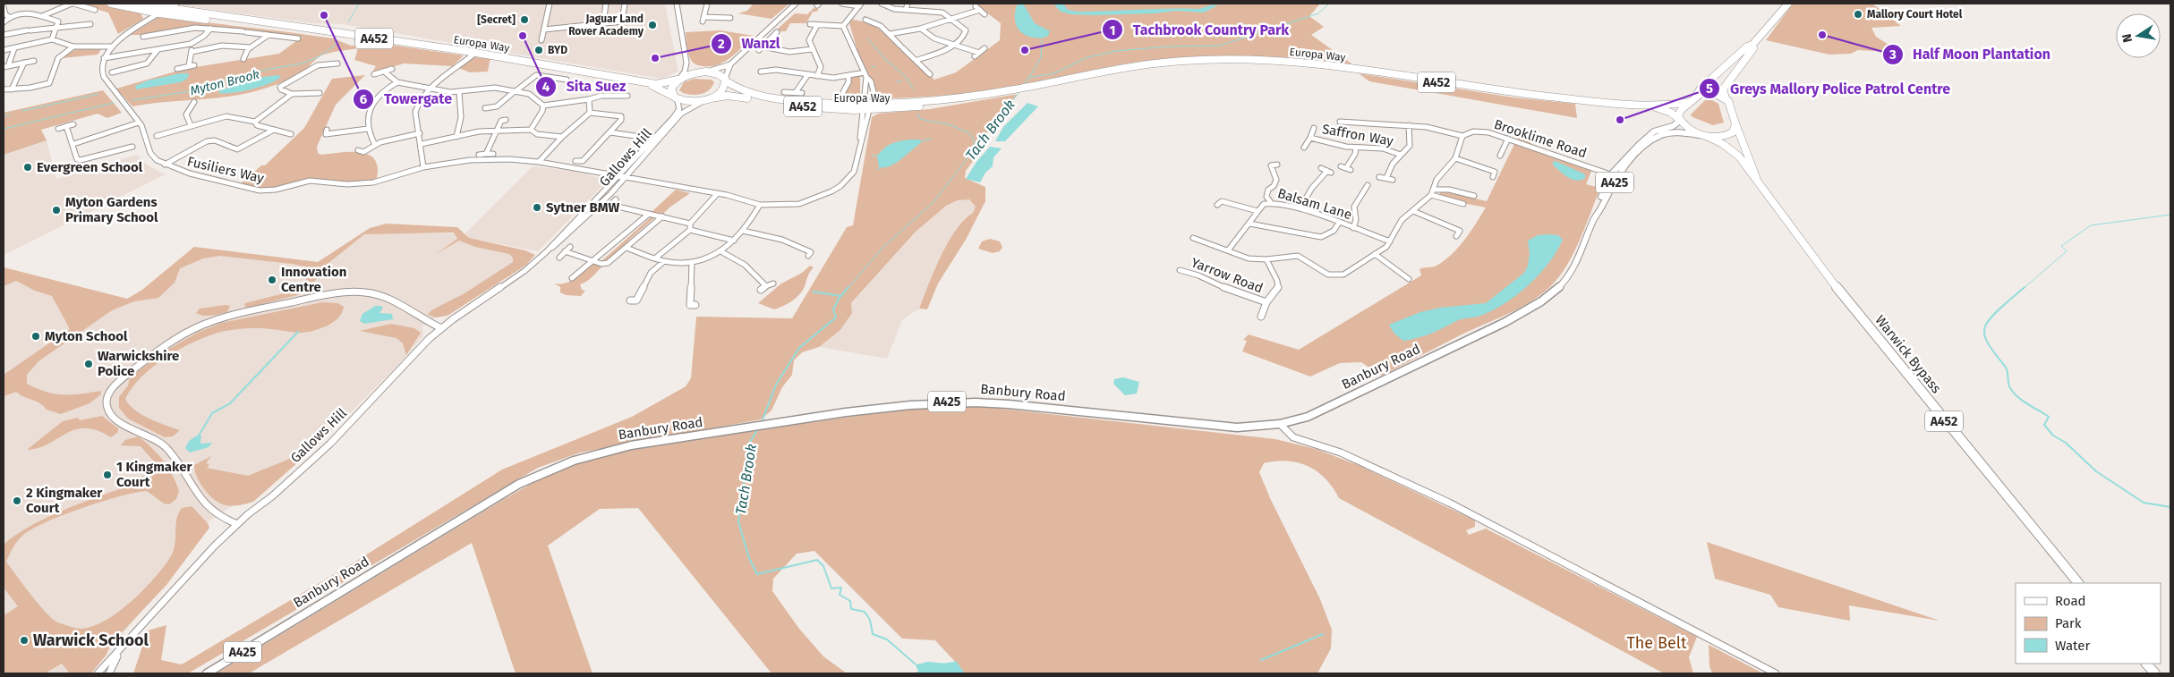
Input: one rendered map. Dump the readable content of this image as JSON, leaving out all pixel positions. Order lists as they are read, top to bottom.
{
  "streets": {
    "highway": ["A452", "Europa Way", "Warwick Bypass"],
    "main road": ["A425", "Banbury Road"],
    "street": [
      "Saffron Way",
      "Brooklime Road",
      "Gallows Hill",
      "Fusiliers Way",
      "Balsam Lane",
      "Yarrow Road"
    ]
  },
  "crossings": [
    ["Europa Way", "Gallows Hill"],
    ["Europa Way", "Fusiliers Way"],
    ["Europa Way", "Warwick Bypass"],
    ["Europa Way", "Banbury Road"],
    ["Brooklime Road", "Banbury Road"],
    ["Gallows Hill", "Fusiliers Way"],
    ["Warwick Bypass", "Banbury Road"]
  ],
  "water": ["Myton Brook", "Tach Brook"],
  "parks": ["The Belt"],
  "places": [
    "Mallory Court Hotel",
    "Towergate",
    "[Secret]",
    "Jaguar Land Rover Academy",
    "Half Moon Plantation",
    "Sita Suez",
    "BYD",
    "Tachbrook Country Park",
    "Wanzl",
    "Greys Mallory Police Patrol Centre",
    "Evergreen School",
    "Sytner BMW",
    "Myton Gardens Primary School",
    "Innovation Centre",
    "Myton School",
    "Warwickshire Police",
    "1 Kingmaker Court",
    "2 Kingmaker Court",
    "Warwick School"
  ],
  "legend": ["Road", "Park", "Water"],
  "north": "left"
}
